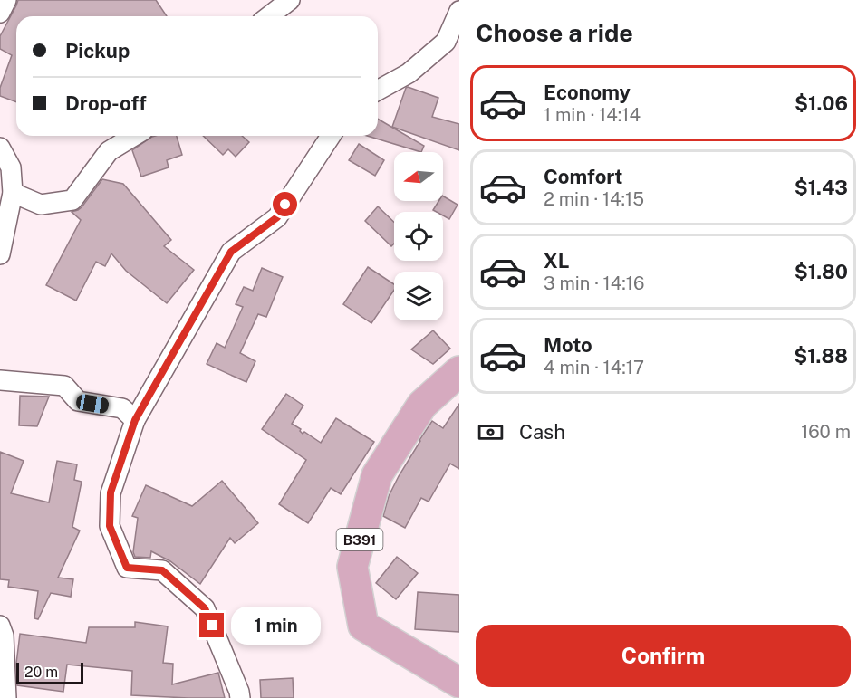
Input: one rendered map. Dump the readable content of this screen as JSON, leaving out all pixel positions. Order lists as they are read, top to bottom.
{
  "streets": {
    "main road": ["B391"]
  },
  "scale_bar": "20 m",
  "north": "left",
  "page": {
    "heading": "Choose a ride",
    "banner": ["Pickup", "Drop-off"],
    "list": [
      {
        "name": "Economy",
        "note": "1 min · 14:14",
        "value": "$1.06"
      },
      {
        "name": "Comfort",
        "note": "2 min · 14:15",
        "value": "$1.43"
      },
      {
        "name": "XL",
        "note": "3 min · 14:16",
        "value": "$1.80"
      },
      {
        "name": "Moto",
        "note": "4 min · 14:17",
        "value": "$1.88"
      }
    ],
    "pay": ["Cash", "160 m"],
    "bubble": "1 min",
    "buttons": "Confirm",
    "scale": "20 m"
  }
}
